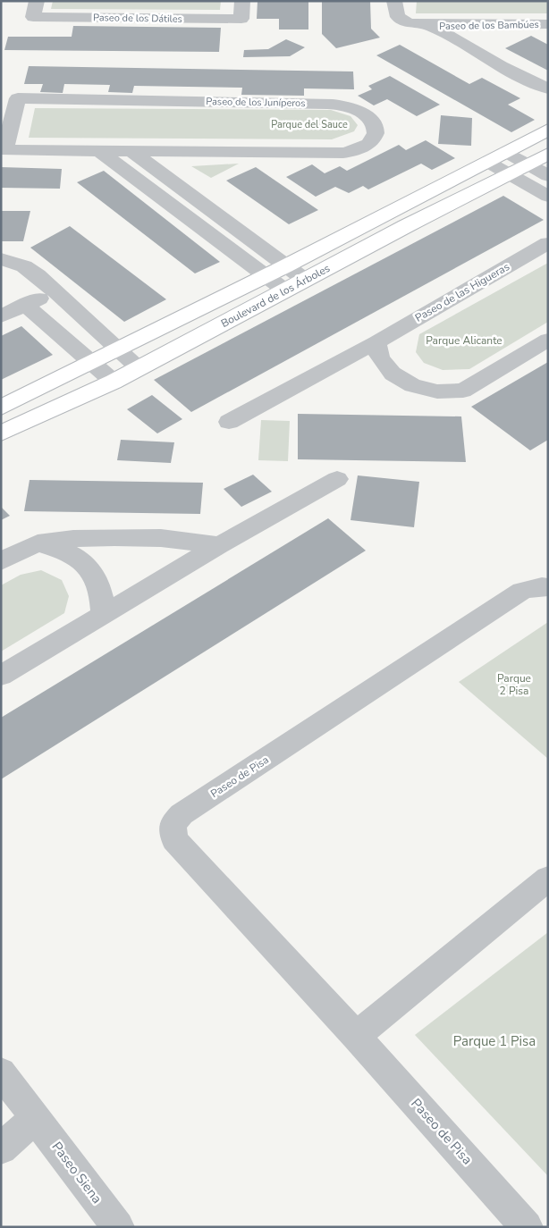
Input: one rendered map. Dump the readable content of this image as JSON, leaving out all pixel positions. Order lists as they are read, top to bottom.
{
  "streets": {
    "main road": ["Boulevard de los Árboles"],
    "street": [
      "Paseo de los Dátiles",
      "Paseo de los Bambúes",
      "Paseo de los Juníperos",
      "Paseo de las Higueras",
      "Paseo de Pisa",
      "Paseo Siena"
    ]
  },
  "parks": [
    "Parque del Sauce",
    "Parque Alicante",
    "Parque 2 Pisa",
    "Parque 1 Pisa"
  ]
}
